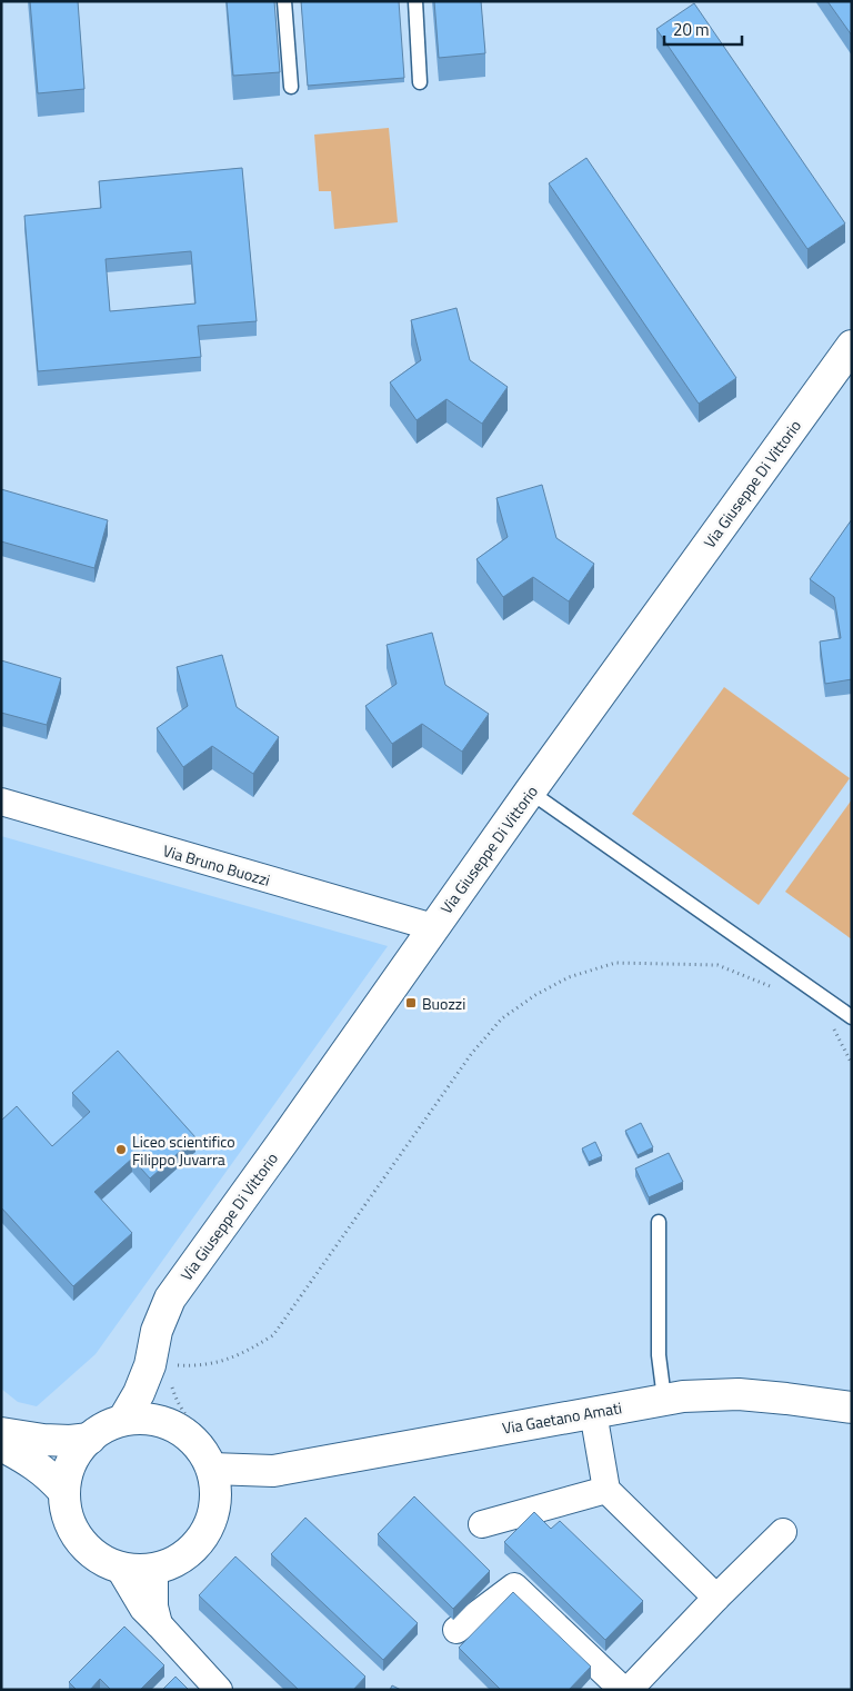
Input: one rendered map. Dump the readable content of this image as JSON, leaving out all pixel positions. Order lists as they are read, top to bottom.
{
  "streets": {
    "street": ["Via Giuseppe Di Vittorio", "Via Bruno Buozzi", "Via Gaetano Amati"]
  },
  "crossings": [
    ["Via Giuseppe Di Vittorio", "Via Bruno Buozzi"],
    ["Via Giuseppe Di Vittorio", "Via Gaetano Amati"]
  ],
  "places": {
    "transit": ["Buozzi"],
    "other": ["Liceo scientifico Filippo Juvarra"]
  },
  "scale_bar": "20 m"
}
